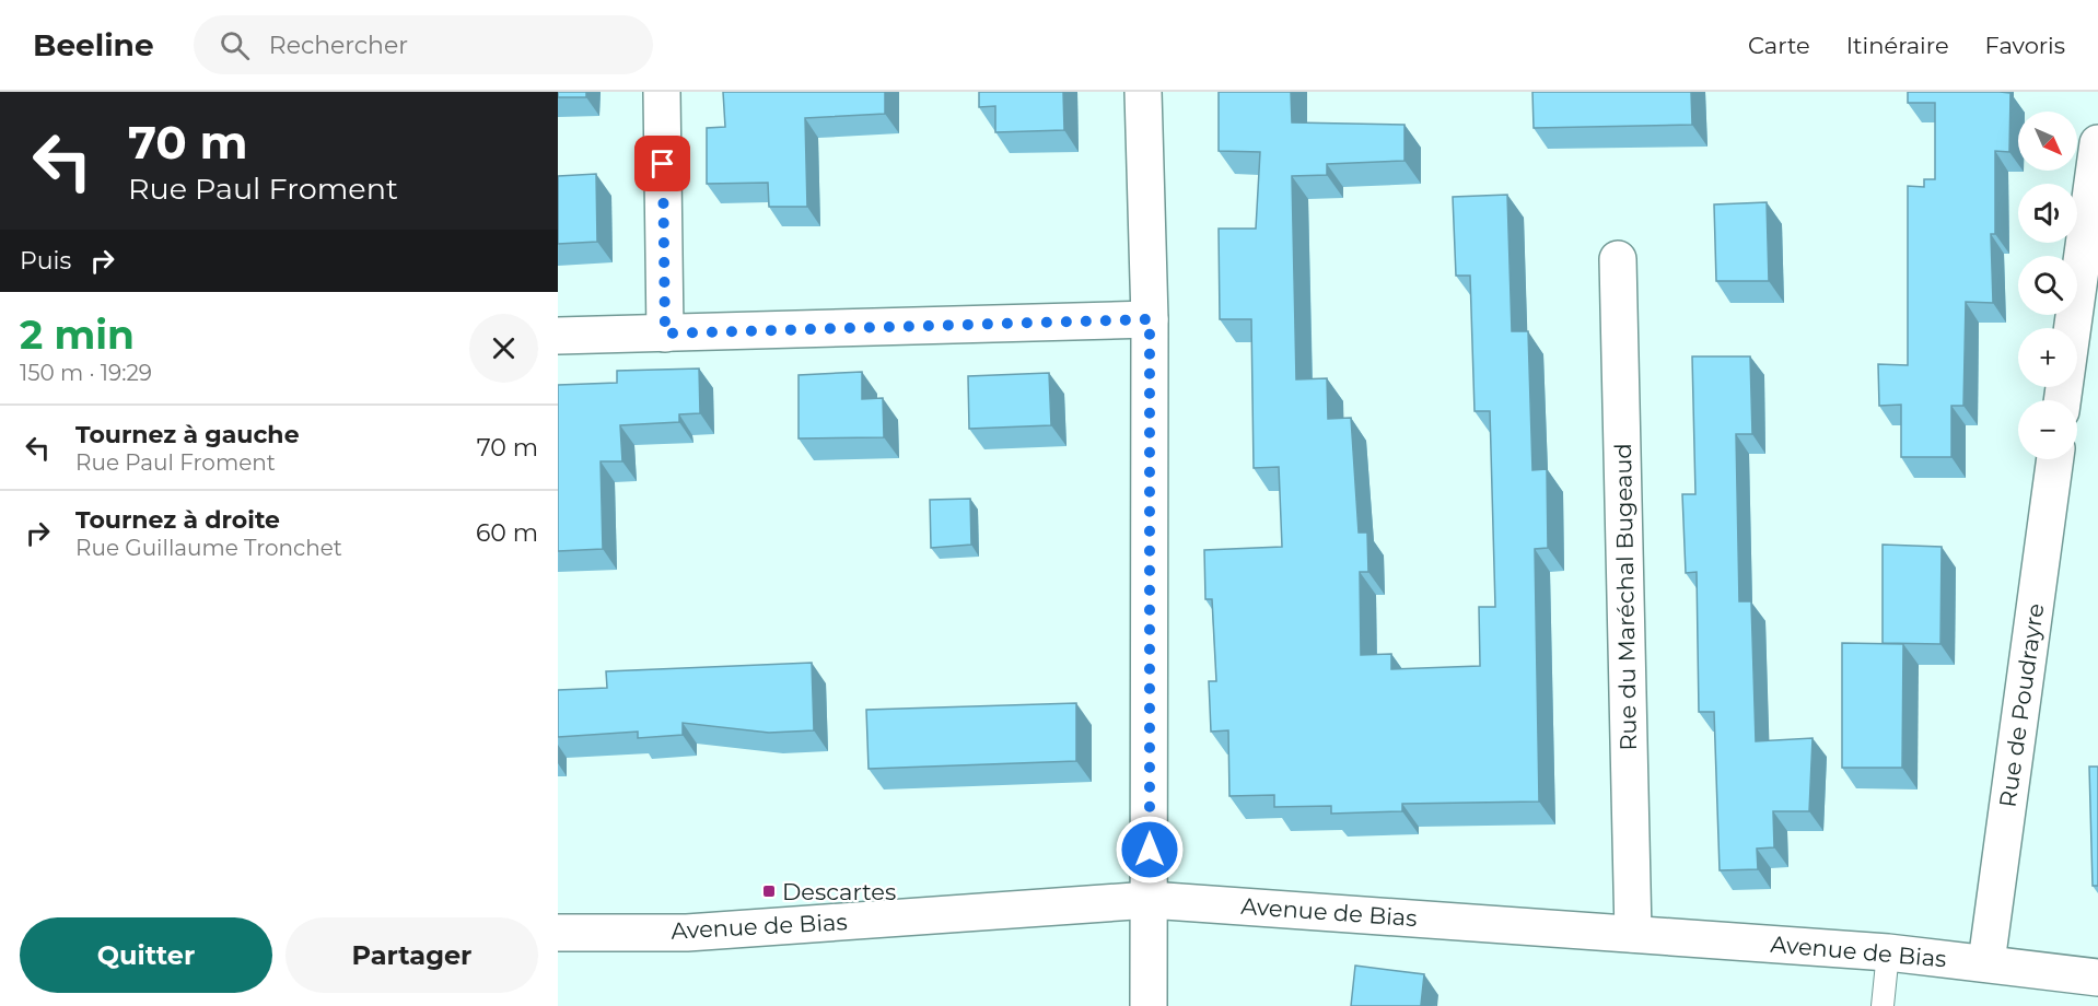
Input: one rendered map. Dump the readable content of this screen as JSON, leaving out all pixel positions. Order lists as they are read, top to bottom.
{
  "streets": {
    "street": ["Rue du Maréchal Bugeaud", "Rue de Poudrayre", "Avenue de Bias"]
  },
  "crossings": [
    ["Rue du Maréchal Bugeaud", "Avenue de Bias"],
    ["Rue de Poudrayre", "Avenue de Bias"]
  ],
  "places": {
    "transit": ["Descartes"]
  },
  "north": "bottom right",
  "page": {
    "header": "Beeline",
    "search": "Rechercher",
    "nav": ["Carte", "Itinéraire", "Favoris"],
    "turn": ["70 m", "Rue Paul Froment"],
    "map_buttons": ["+", "−"],
    "then": "Puis",
    "heading": ["2 min", "150 m · 19:29"],
    "list": [
      {
        "name": "Tournez à gauche",
        "note": "Rue Paul Froment",
        "value": "70 m"
      },
      {
        "name": "Tournez à droite",
        "note": "Rue Guillaume Tronchet",
        "value": "60 m"
      }
    ],
    "buttons": ["Quitter", "Partager"]
  }
}
